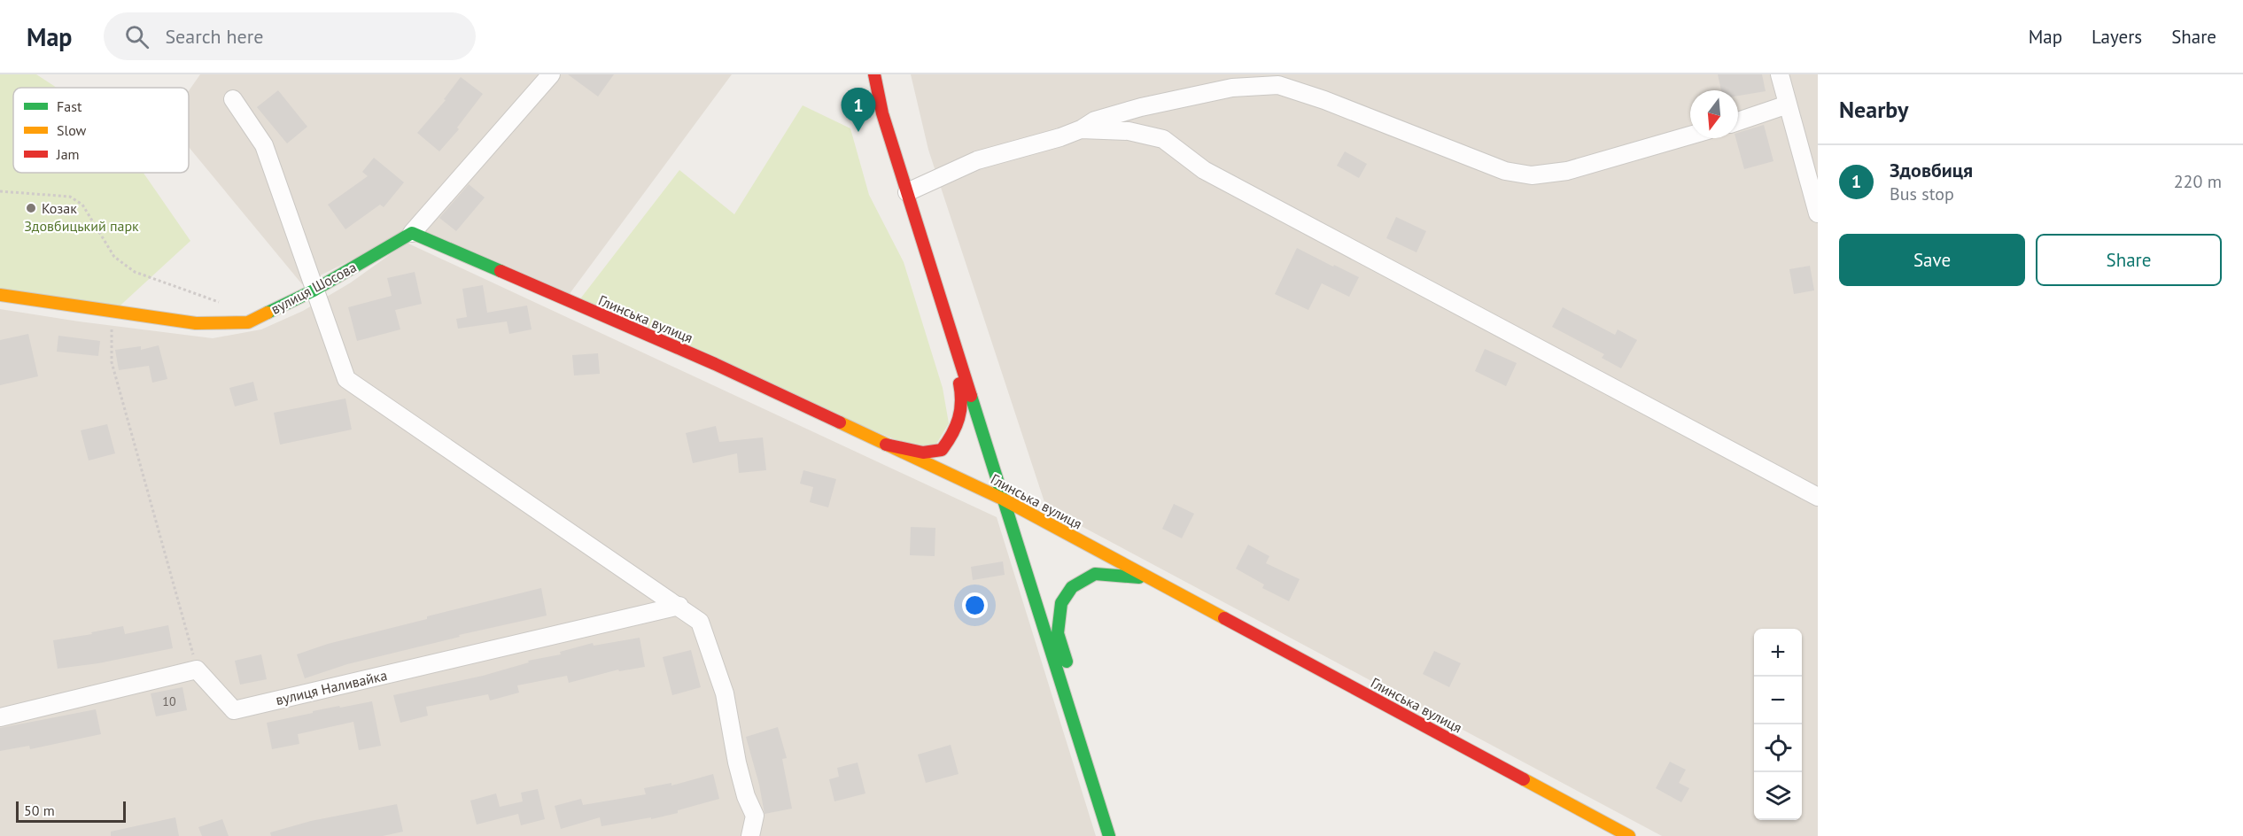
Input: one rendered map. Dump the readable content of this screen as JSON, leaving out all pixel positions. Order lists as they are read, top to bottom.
{
  "streets": {
    "main road": ["вулиця Шосова", "Глинська вулиця"],
    "street": ["вулиця Наливайка"]
  },
  "crossings": [
    ["вулиця Шосова", "Глинська вулиця"]
  ],
  "parks": ["Здовбицький парк"],
  "places": ["Козак"],
  "house_numbers": ["10"],
  "legend": ["Fast", "Slow", "Jam"],
  "scale_bar": "50 m",
  "north": "bottom",
  "page": {
    "header": "Map",
    "search": "Search here",
    "nav": ["Map", "Layers", "Share"],
    "heading": "Nearby",
    "pins": "1",
    "list": [
      {
        "mark": "1",
        "name": "Здовбиця",
        "note": "Bus stop",
        "value": "220 m"
      }
    ],
    "buttons": ["Save", "Share"],
    "map_buttons": ["+", "−"],
    "scale": "50 m"
  }
}
